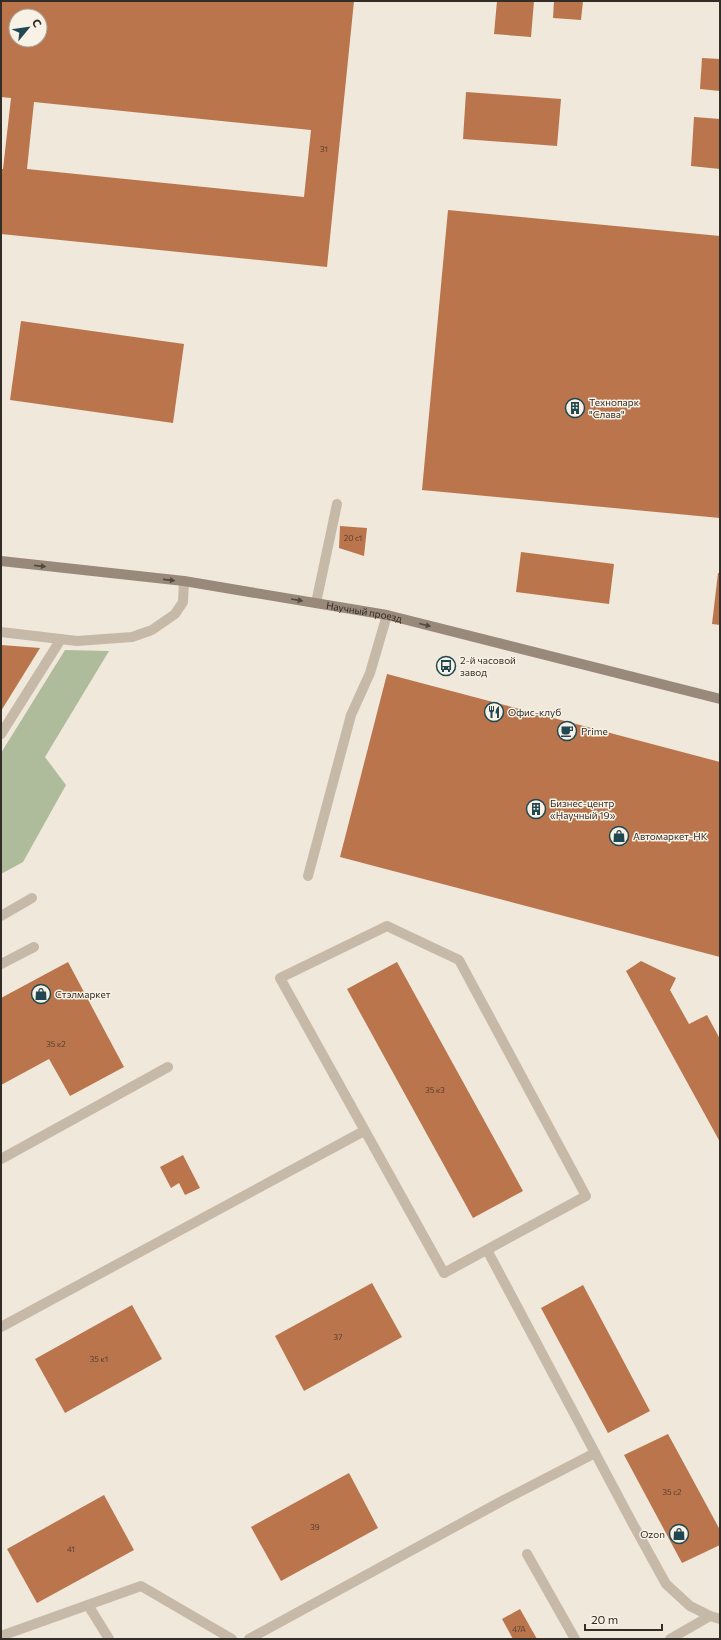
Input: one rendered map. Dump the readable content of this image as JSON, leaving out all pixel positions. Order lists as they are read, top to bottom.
{
  "streets": {
    "street": ["Научный проезд"]
  },
  "one_way": ["Научный проезд"],
  "places": {
    "building": ["Технопарк \"Слава\"", "Бизнес-центр «Научный 19»"],
    "bus stop": ["2-й часовой завод"],
    "restaurant": ["Офис-клуб"],
    "cafe": ["Prime"],
    "shop": ["Автомаркет-НК", "Стэлмаркет", "Ozon"]
  },
  "house_numbers": [
    "31",
    "20 с1",
    "35 к2",
    "35 к3",
    "37",
    "35 к1",
    "35 с2",
    "39",
    "41",
    "47А"
  ],
  "scale_bar": "20 m",
  "north": "top right"
}
